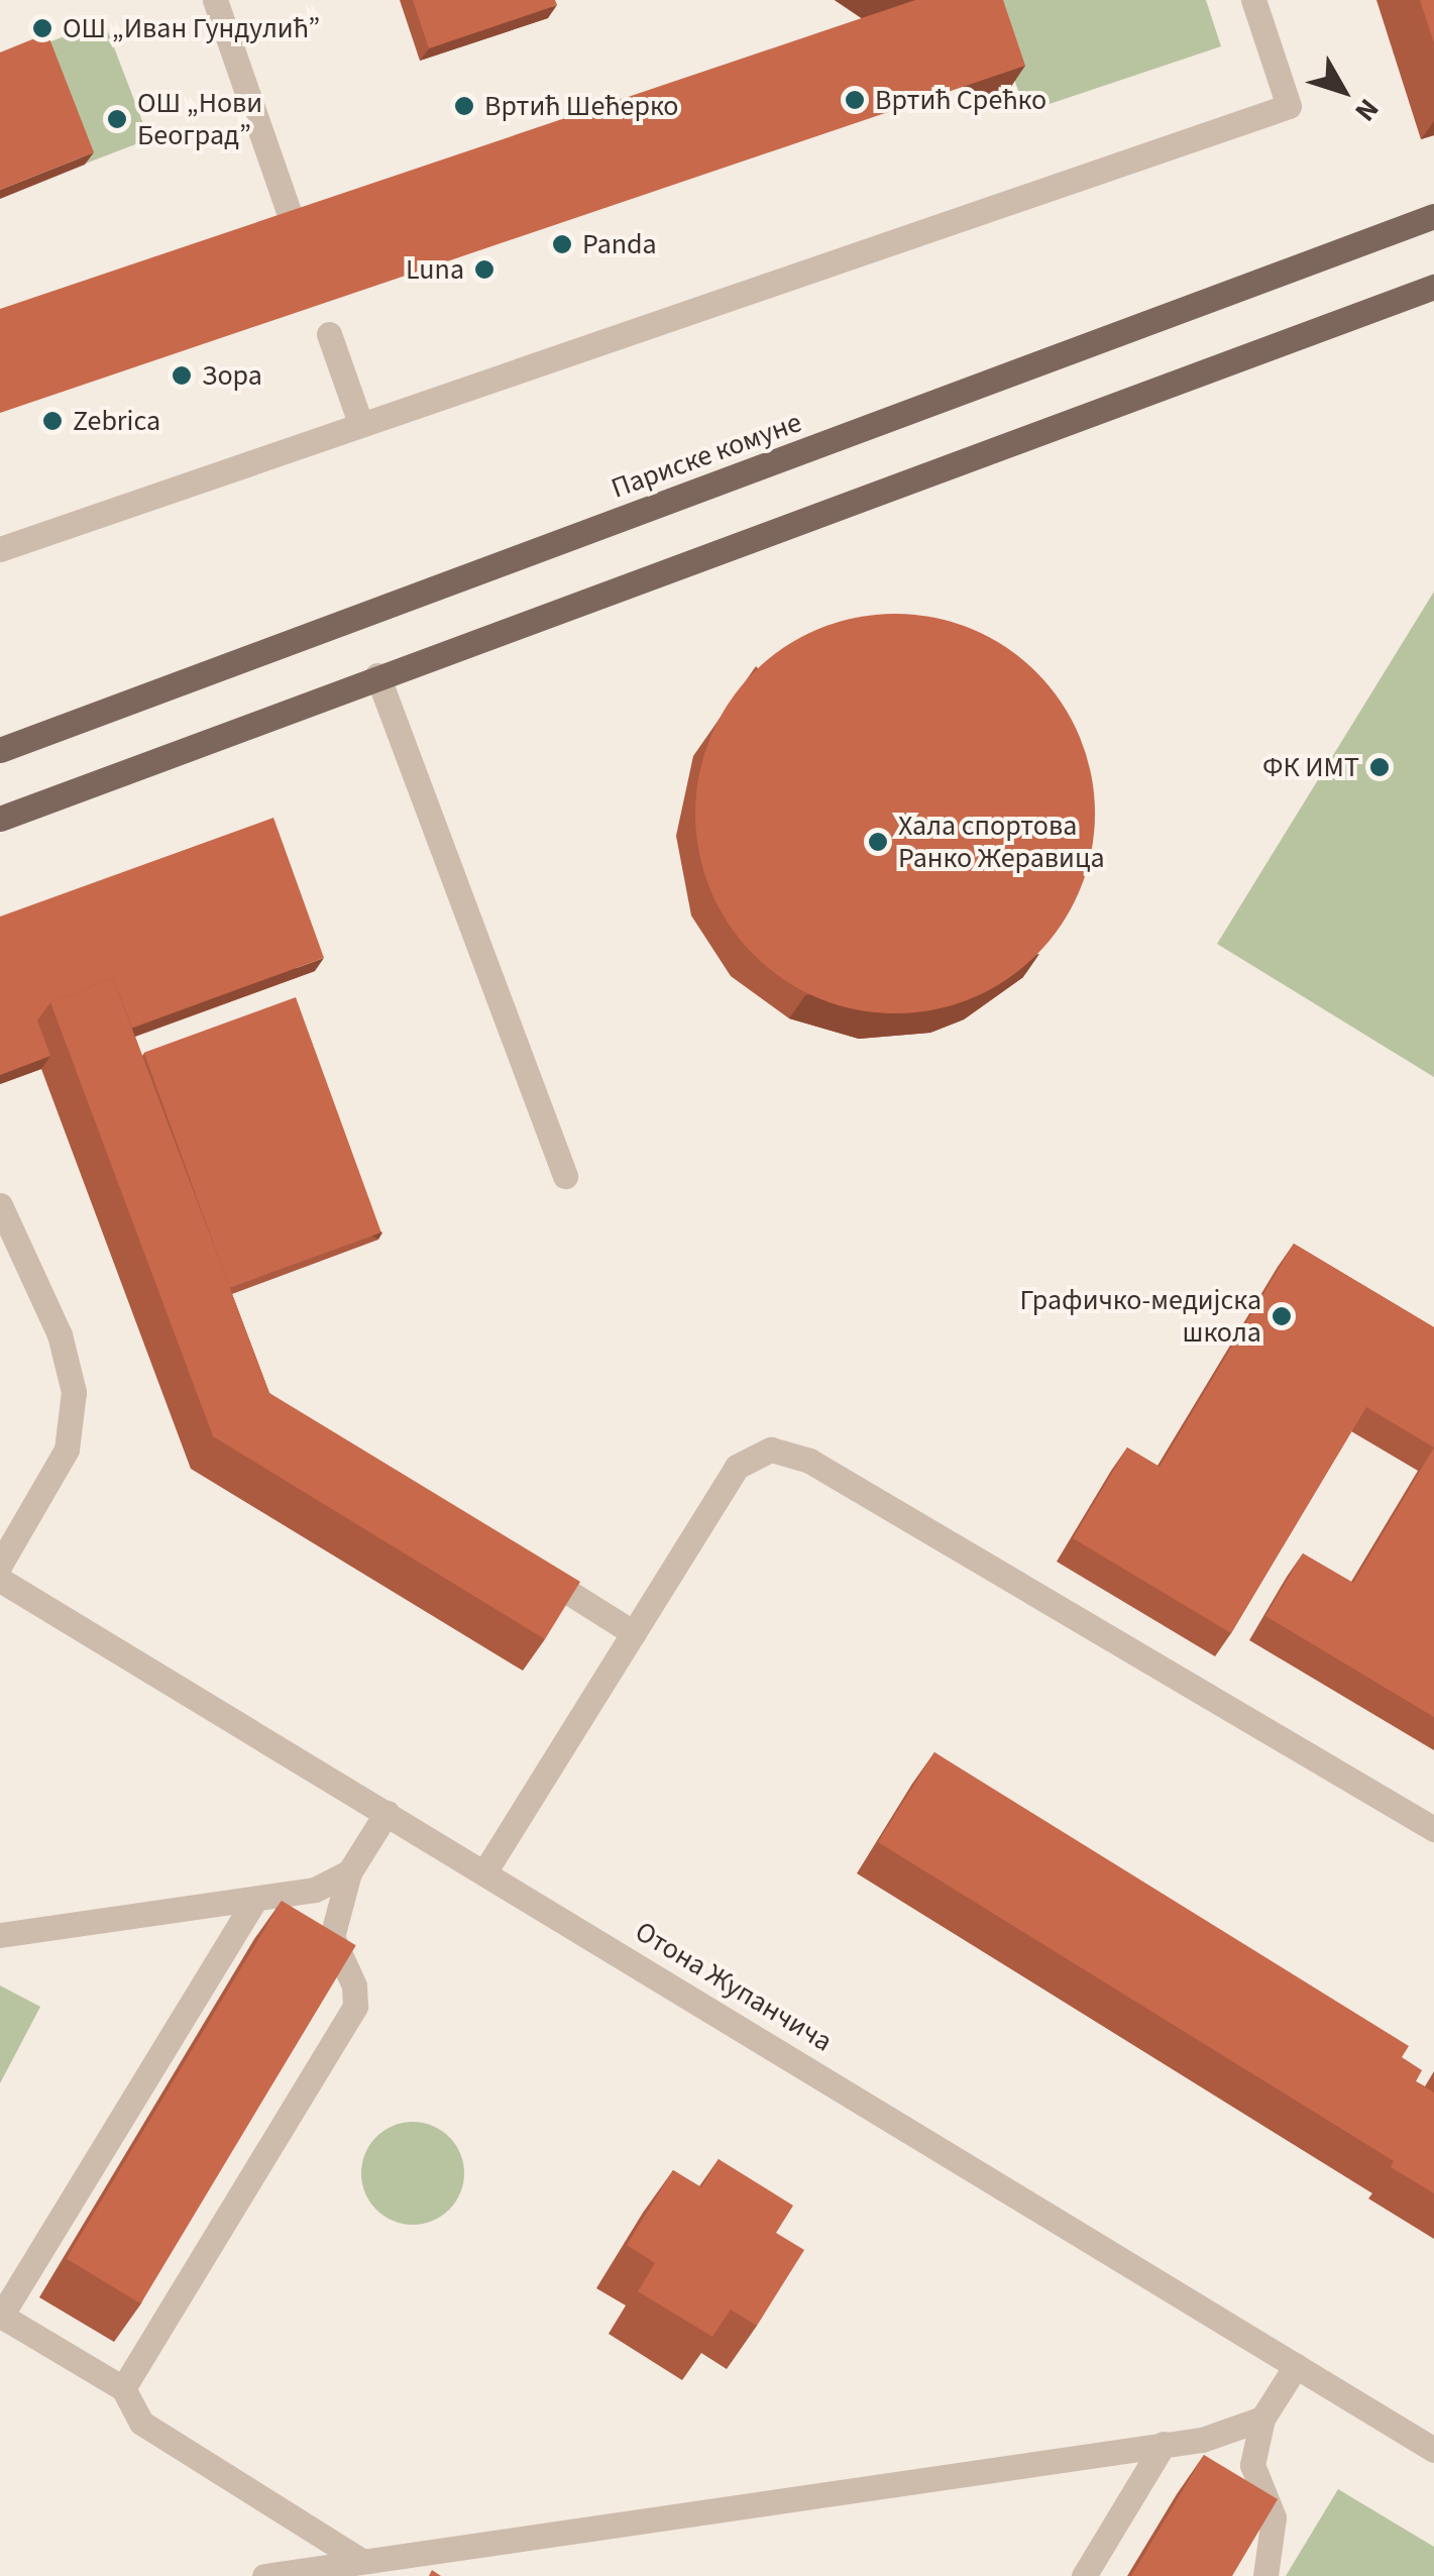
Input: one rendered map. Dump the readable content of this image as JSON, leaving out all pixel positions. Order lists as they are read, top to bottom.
{
  "streets": {
    "main road": ["Париске комуне"],
    "street": ["Отона Жупанчича"]
  },
  "places": [
    "ОШ „Иван Гундулић”",
    "Вртић Срећко",
    "Вртић Шећерко",
    "ОШ „Нови Београд”",
    "Panda",
    "Luna",
    "Зора",
    "Zebrica",
    "ФК ИМТ",
    "Хала спортова Ранко Жеравица",
    "Графичко-медијска школа"
  ],
  "north": "bottom right"
}
